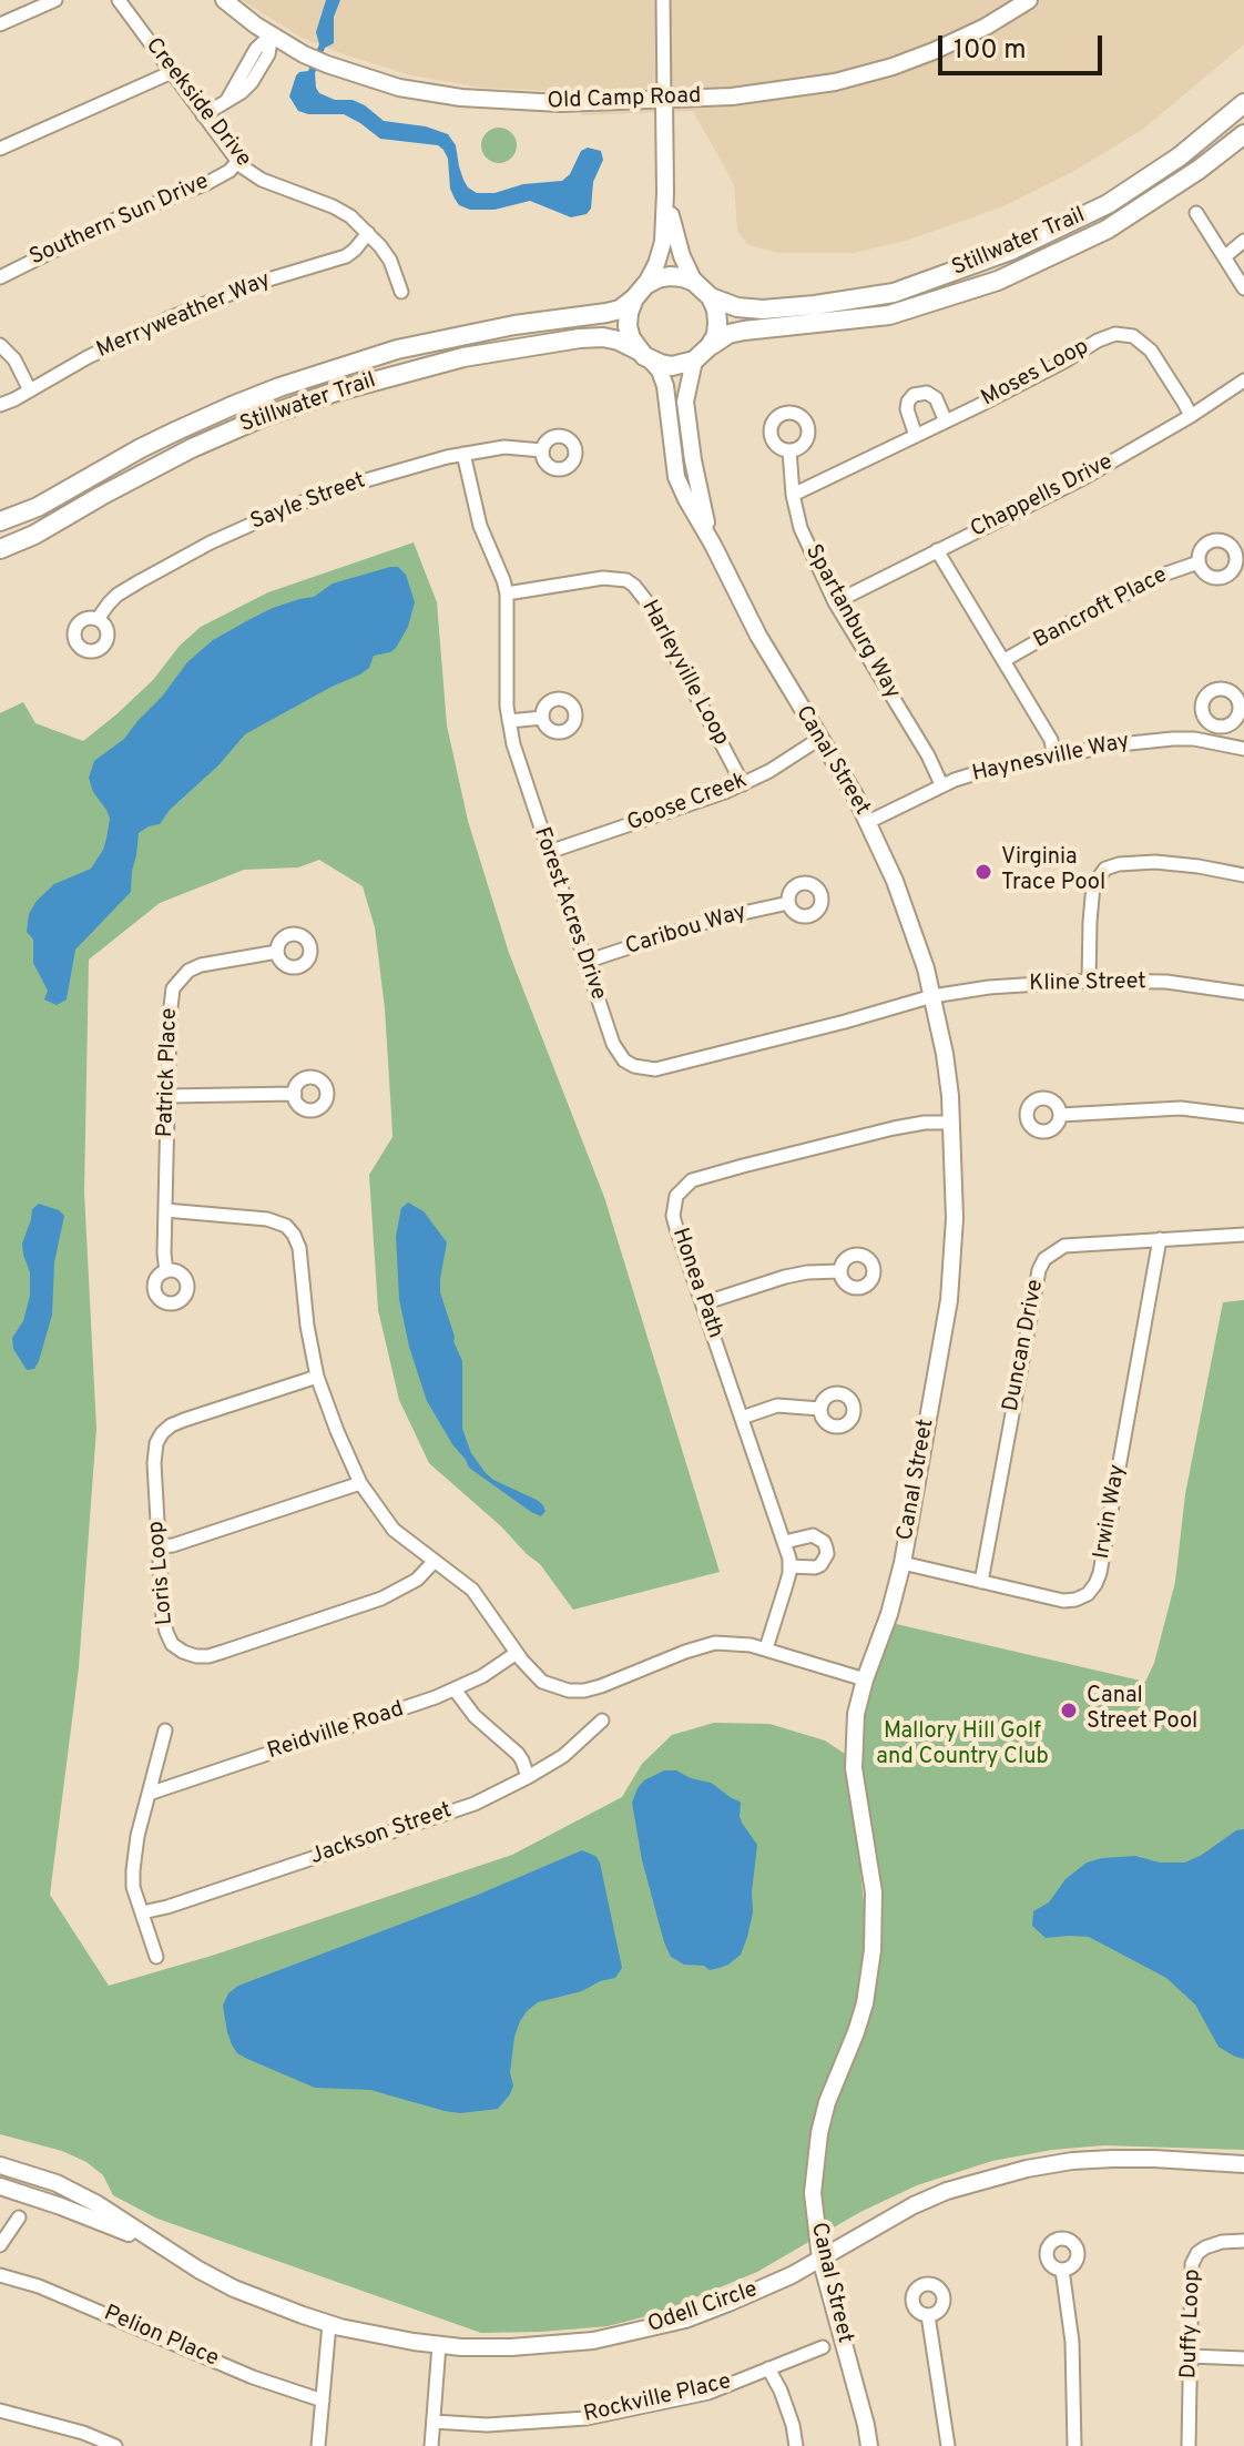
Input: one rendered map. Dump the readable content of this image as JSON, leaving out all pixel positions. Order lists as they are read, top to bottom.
{
  "streets": {
    "main road": ["Stillwater Trail"],
    "street": [
      "Old Camp Road",
      "Creekside Drive",
      "Southern Sun Drive",
      "Merryweather Way",
      "Moses Loop",
      "Chappells Drive",
      "Sayle Street",
      "Bancroft Place",
      "Spartanburg Way",
      "Harleyville Loop",
      "Haynesville Way",
      "Canal Street",
      "Goose Creek",
      "Forest Acres Drive",
      "Caribou Way",
      "Kline Street",
      "Patrick Place",
      "Honea Path",
      "Duncan Drive",
      "Irwin Way",
      "Loris Loop",
      "Reidville Road",
      "Jackson Street",
      "Odell Circle",
      "Duffy Loop",
      "Pelion Place",
      "Rockville Place"
    ]
  },
  "crossings": [
    ["Creekside Drive", "Southern Sun Drive"],
    ["Creekside Drive", "Merryweather Way"],
    ["Stillwater Trail", "Canal Street"],
    ["Moses Loop", "Chappells Drive"],
    ["Moses Loop", "Spartanburg Way"],
    ["Chappells Drive", "Spartanburg Way"],
    ["Sayle Street", "Forest Acres Drive"],
    ["Spartanburg Way", "Haynesville Way"],
    ["Harleyville Loop", "Goose Creek"],
    ["Harleyville Loop", "Forest Acres Drive"],
    ["Haynesville Way", "Canal Street"],
    ["Canal Street", "Goose Creek"],
    ["Canal Street", "Forest Acres Drive"],
    ["Canal Street", "Kline Street"],
    ["Canal Street", "Honea Path"],
    ["Canal Street", "Irwin Way"],
    ["Canal Street", "Odell Circle"],
    ["Goose Creek", "Forest Acres Drive"],
    ["Forest Acres Drive", "Caribou Way"],
    ["Forest Acres Drive", "Kline Street"],
    ["Duncan Drive", "Irwin Way"]
  ],
  "parks": ["Mallory Hill Golf and Country Club"],
  "places": ["Virginia Trace Pool", "Canal Street Pool"],
  "scale_bar": "100 m"
}
